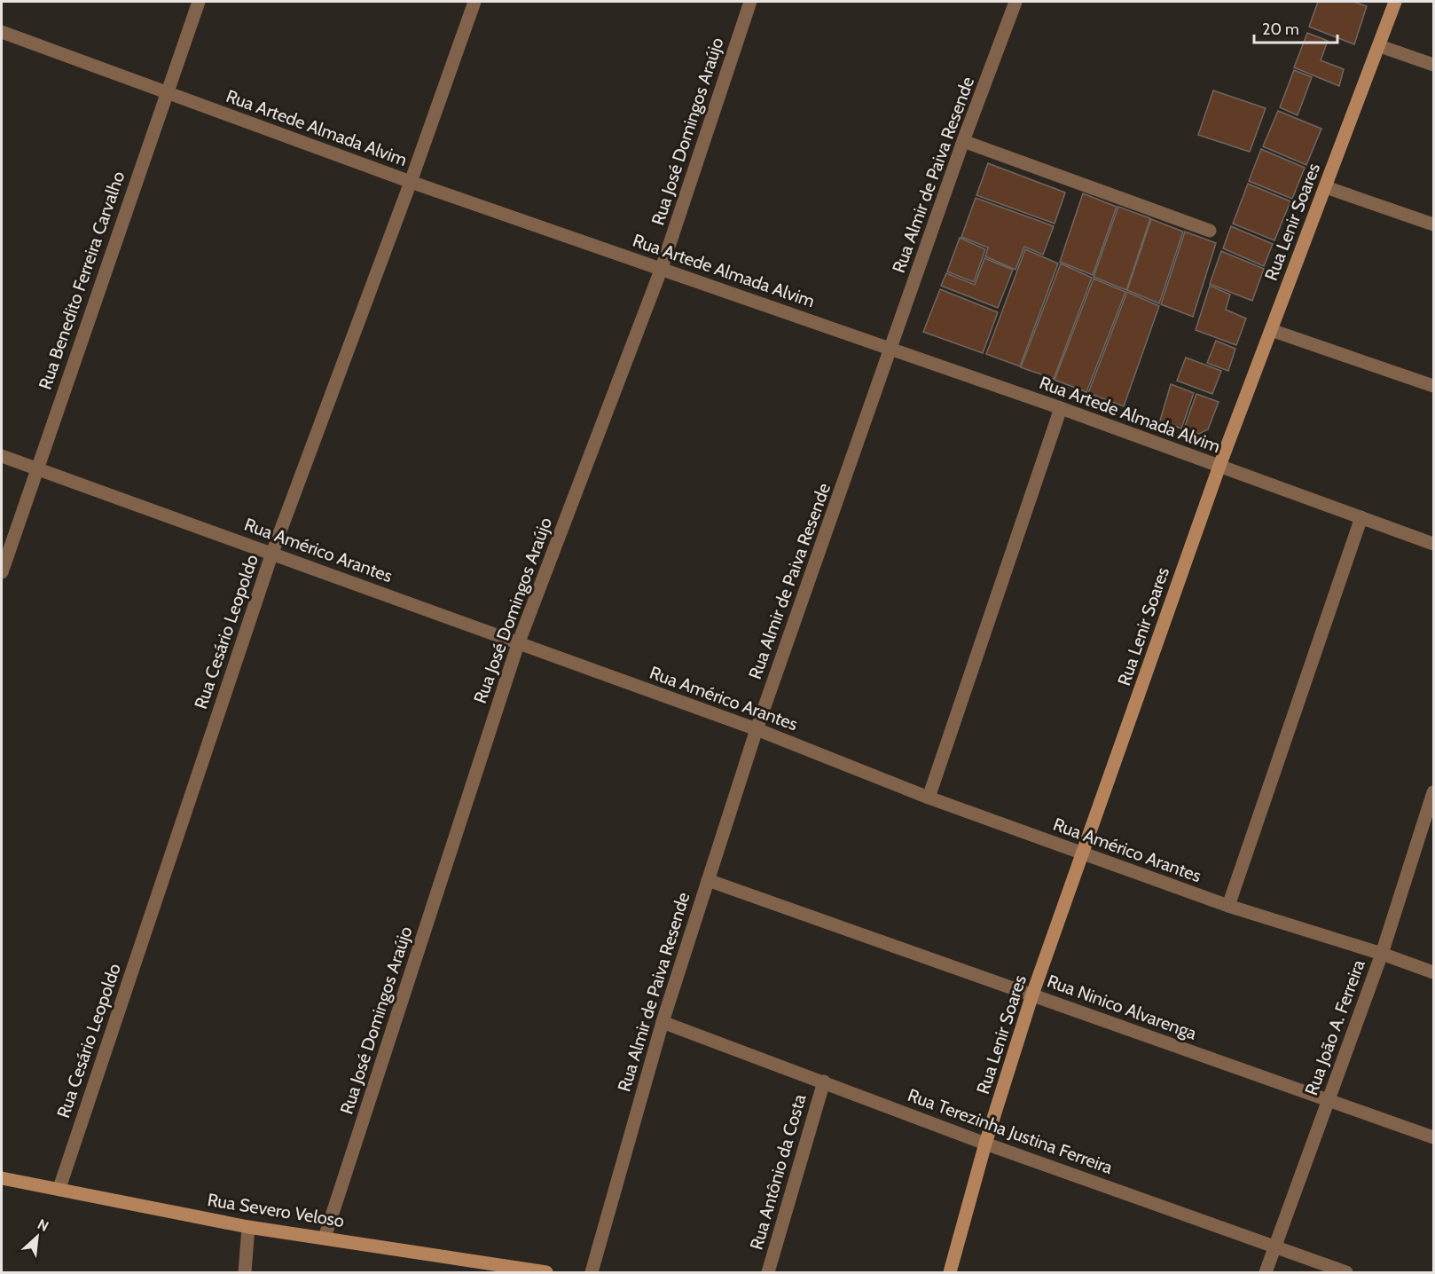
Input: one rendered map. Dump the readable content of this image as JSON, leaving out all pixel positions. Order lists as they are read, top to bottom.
{
  "streets": {
    "street": [
      "Rua Artede Almada Alvim",
      "Rua José Domingos Araújo",
      "Rua Almir de Paiva Resende",
      "Rua Lenir Soares",
      "Rua Benedito Ferreira Carvalho",
      "Rua Américo Arantes",
      "Rua Cesário Leopoldo",
      "Rua Ninico Alvarenga",
      "Rua João A. Ferreira",
      "Rua Terezinha Justina Ferreira",
      "Rua Antônio da Costa",
      "Rua Severo Veloso"
    ]
  },
  "crossings": [
    ["Rua Artede Almada Alvim", "Rua José Domingos Araújo"],
    ["Rua Artede Almada Alvim", "Rua Almir de Paiva Resende"],
    ["Rua Artede Almada Alvim", "Rua Lenir Soares"],
    ["Rua Artede Almada Alvim", "Rua Benedito Ferreira Carvalho"],
    ["Rua Artede Almada Alvim", "Rua Cesário Leopoldo"],
    ["Rua José Domingos Araújo", "Rua Américo Arantes"],
    ["Rua José Domingos Araújo", "Rua Severo Veloso"],
    ["Rua Almir de Paiva Resende", "Rua Américo Arantes"],
    ["Rua Almir de Paiva Resende", "Rua Ninico Alvarenga"],
    ["Rua Almir de Paiva Resende", "Rua Terezinha Justina Ferreira"],
    ["Rua Lenir Soares", "Rua Américo Arantes"],
    ["Rua Lenir Soares", "Rua Ninico Alvarenga"],
    ["Rua Lenir Soares", "Rua Terezinha Justina Ferreira"],
    ["Rua Benedito Ferreira Carvalho", "Rua Américo Arantes"],
    ["Rua Américo Arantes", "Rua Cesário Leopoldo"],
    ["Rua Américo Arantes", "Rua João A. Ferreira"],
    ["Rua Cesário Leopoldo", "Rua Severo Veloso"],
    ["Rua Ninico Alvarenga", "Rua João A. Ferreira"],
    ["Rua João A. Ferreira", "Rua Terezinha Justina Ferreira"],
    ["Rua Terezinha Justina Ferreira", "Rua Antônio da Costa"]
  ],
  "scale_bar": "20 m",
  "north": "top right"
}
